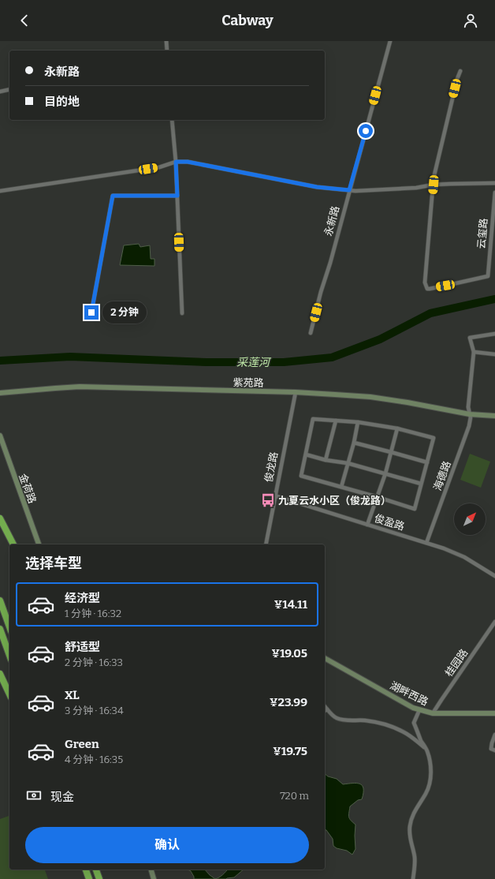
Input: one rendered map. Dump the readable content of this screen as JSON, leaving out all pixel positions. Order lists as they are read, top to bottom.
{
  "streets": {
    "street": [
      "永新路",
      "云玺路",
      "紫苑路",
      "俊龙路",
      "海德路",
      "金荷路",
      "俊盈路",
      "桂园路",
      "湖畔西路"
    ]
  },
  "crossings": [
    ["紫苑路", "俊龙路"],
    ["紫苑路", "海德路"],
    ["俊龙路", "俊盈路"],
    ["海德路", "俊盈路"],
    ["桂园路", "湖畔西路"]
  ],
  "water": ["采莲河"],
  "places": {
    "bus stop": ["九夏云水小区（俊龙路）"]
  },
  "north": "top right",
  "page": {
    "header": "Cabway",
    "banner": ["永新路", "目的地"],
    "bubble": "2 分钟",
    "heading": "选择车型",
    "list": [
      {
        "name": "经济型",
        "note": "1 分钟 · 16:32",
        "value": "¥14.11"
      },
      {
        "name": "舒适型",
        "note": "2 分钟 · 16:33",
        "value": "¥19.05"
      },
      {
        "name": "XL",
        "note": "3 分钟 · 16:34",
        "value": "¥23.99"
      },
      {
        "name": "Green",
        "note": "4 分钟 · 16:35",
        "value": "¥19.75"
      }
    ],
    "pay": ["现金", "720 m"],
    "buttons": "确认"
  }
}
